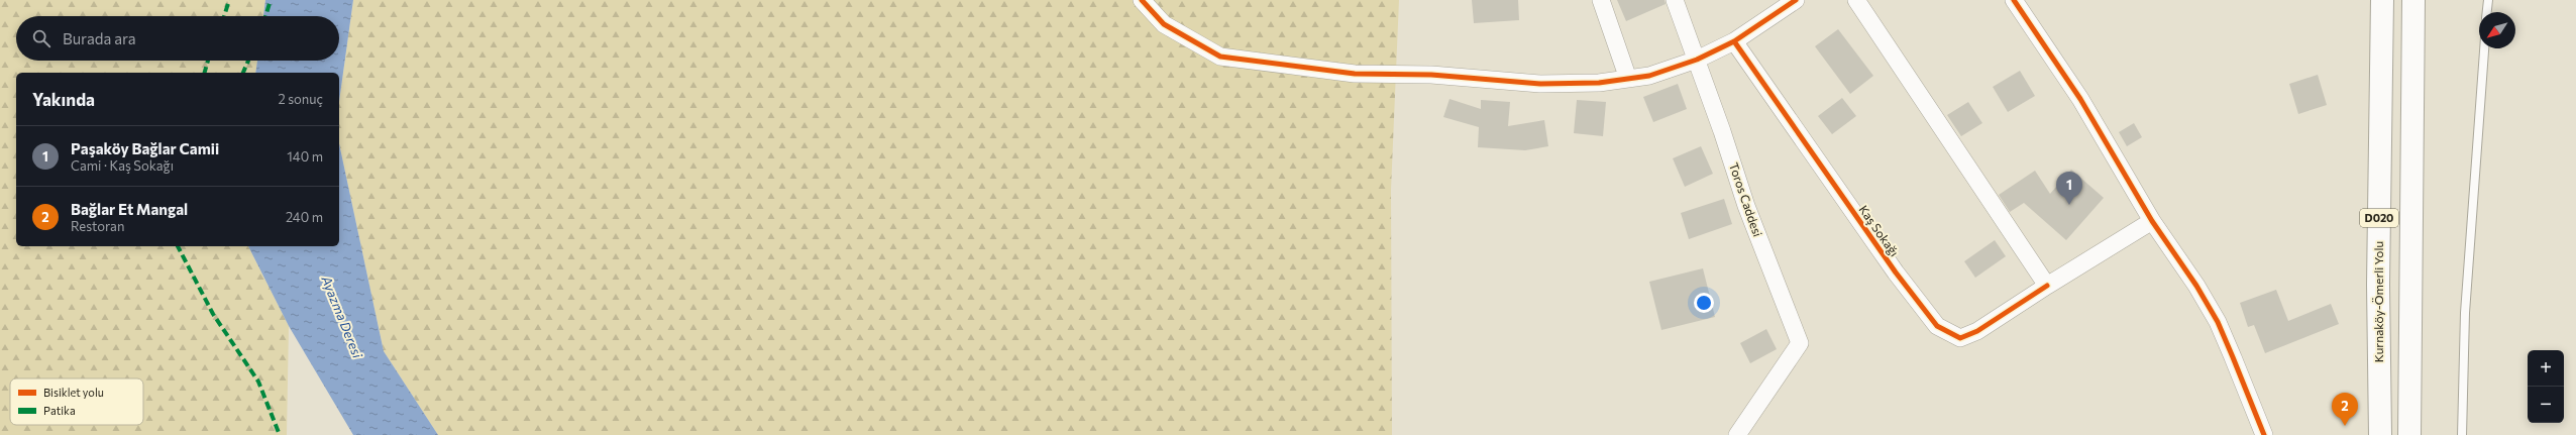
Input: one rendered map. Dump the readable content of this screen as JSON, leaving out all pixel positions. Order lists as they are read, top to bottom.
{
  "streets": {
    "highway": ["D020", "Kurnaköy-Ömerli Yolu"],
    "street": ["Toros Caddesi", "Kaş Sokağı"]
  },
  "water": ["Ayazma Deresi"],
  "legend": ["Bisiklet yolu", "Patika"],
  "north": "bottom left",
  "page": {
    "search": "Burada ara",
    "heading": ["Yakında", "2 sonuç"],
    "list": [
      {
        "mark": "1",
        "name": "Paşaköy Bağlar Camii",
        "note": "Cami · Kaş Sokağı",
        "value": "140 m"
      },
      {
        "mark": "2",
        "name": "Bağlar Et Mangal",
        "note": "Restoran",
        "value": "240 m"
      }
    ],
    "pins": ["1", "2"],
    "map_buttons": ["+", "−"]
  }
}
